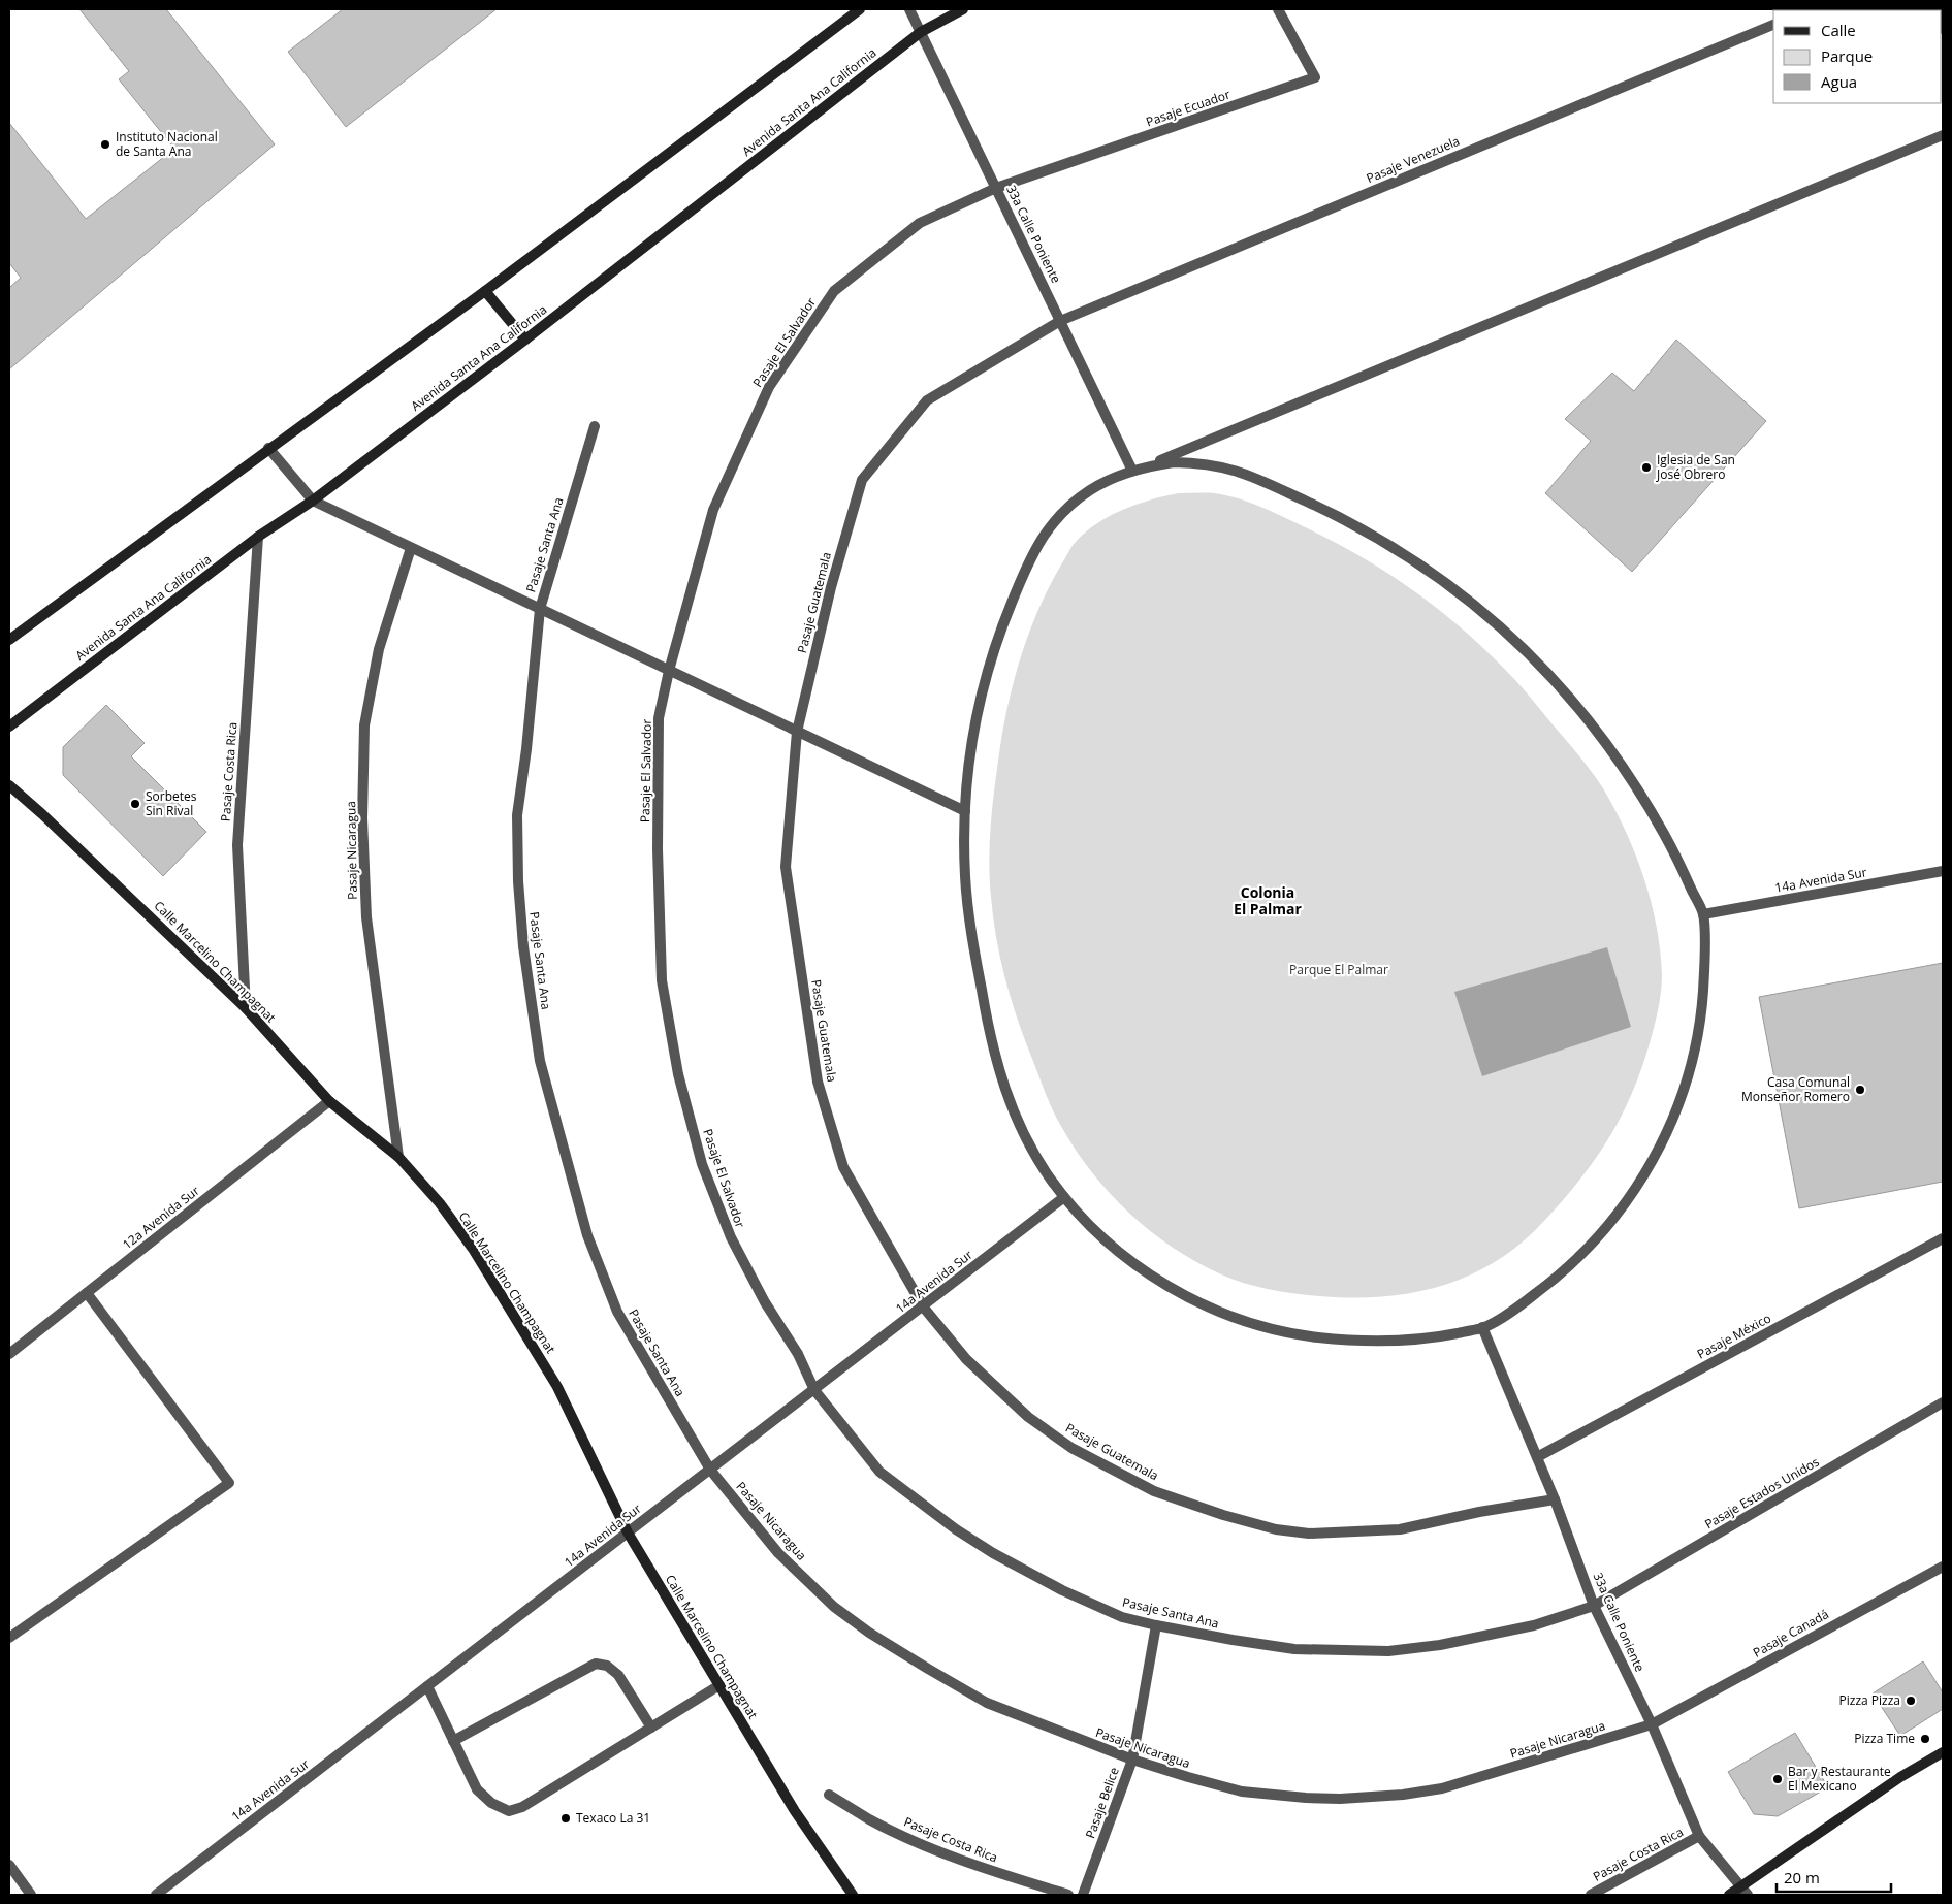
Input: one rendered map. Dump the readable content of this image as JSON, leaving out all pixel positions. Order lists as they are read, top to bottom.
{
  "streets": {
    "street": [
      "Avenida Santa Ana California",
      "Pasaje Ecuador",
      "Pasaje Venezuela",
      "33a Calle Poniente",
      "Pasaje El Salvador",
      "Pasaje Santa Ana",
      "Pasaje Guatemala",
      "Pasaje Costa Rica",
      "Pasaje Nicaragua",
      "14a Avenida Sur",
      "Calle Marcelino Champagnat",
      "12a Avenida Sur",
      "Pasaje México",
      "Pasaje Estados Unidos",
      "Pasaje Canadá",
      "Pasaje Belice"
    ]
  },
  "crossings": [
    ["Avenida Santa Ana California", "33a Calle Poniente"],
    ["Avenida Santa Ana California", "Pasaje Costa Rica"],
    ["Pasaje Ecuador", "33a Calle Poniente"],
    ["Pasaje Ecuador", "Pasaje El Salvador"],
    ["Pasaje Venezuela", "33a Calle Poniente"],
    ["Pasaje Venezuela", "Pasaje Guatemala"],
    ["33a Calle Poniente", "Pasaje El Salvador"],
    ["33a Calle Poniente", "Pasaje Santa Ana"],
    ["33a Calle Poniente", "Pasaje Guatemala"],
    ["33a Calle Poniente", "Pasaje Costa Rica"],
    ["33a Calle Poniente", "Pasaje Nicaragua"],
    ["33a Calle Poniente", "Pasaje México"],
    ["33a Calle Poniente", "Pasaje Estados Unidos"],
    ["33a Calle Poniente", "Pasaje Canadá"],
    ["Pasaje El Salvador", "Pasaje Santa Ana"],
    ["Pasaje El Salvador", "14a Avenida Sur"],
    ["Pasaje Santa Ana", "Pasaje Nicaragua"],
    ["Pasaje Santa Ana", "14a Avenida Sur"],
    ["Pasaje Santa Ana", "Pasaje Estados Unidos"],
    ["Pasaje Santa Ana", "Pasaje Belice"],
    ["Pasaje Guatemala", "14a Avenida Sur"],
    ["Pasaje Costa Rica", "Calle Marcelino Champagnat"],
    ["Pasaje Nicaragua", "14a Avenida Sur"],
    ["Pasaje Nicaragua", "Calle Marcelino Champagnat"],
    ["Pasaje Nicaragua", "Pasaje Canadá"],
    ["Pasaje Nicaragua", "Pasaje Belice"],
    ["14a Avenida Sur", "Calle Marcelino Champagnat"],
    ["Calle Marcelino Champagnat", "12a Avenida Sur"]
  ],
  "districts": ["Colonia El Palmar"],
  "parks": ["Parque El Palmar"],
  "places": [
    "Instituto Nacional de Santa Ana",
    "Iglesia de San José Obrero",
    "Sorbetes Sin Rival",
    "Casa Comunal Monseñor Romero",
    "Pizza Pizza",
    "Pizza Time",
    "Bar y Restaurante El Mexicano",
    "Texaco La 31"
  ],
  "legend": ["Calle", "Parque", "Agua"],
  "scale_bar": "20 m"
}
